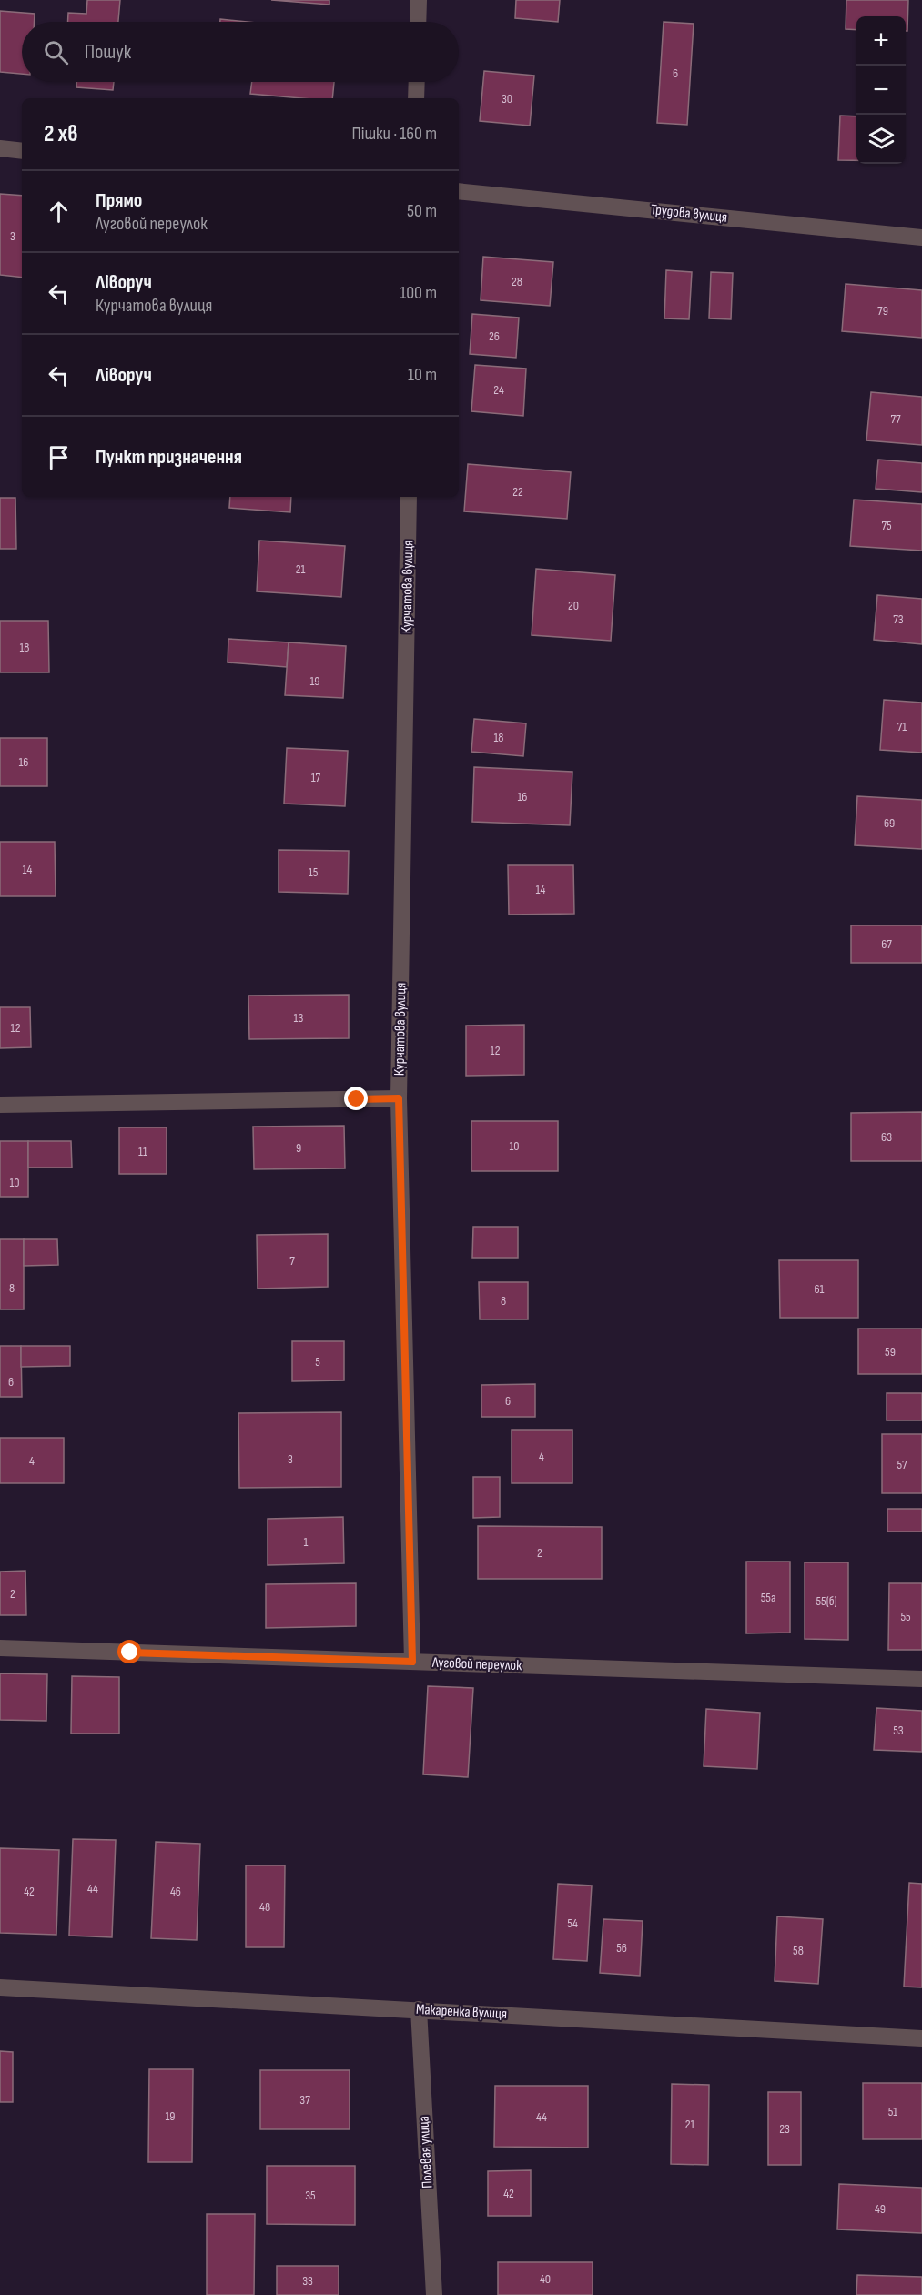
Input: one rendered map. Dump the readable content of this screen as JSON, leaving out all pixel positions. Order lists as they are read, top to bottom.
{
  "streets": {
    "street": [
      "Трудова вулиця",
      "Курчатова вулиця",
      "Луговой переулок",
      "Макаренка вулиця",
      "Полевая улица"
    ]
  },
  "crossings": [
    ["Курчатова вулиця", "Луговой переулок"],
    ["Макаренка вулиця", "Полевая улица"]
  ],
  "house_numbers": [
    "6",
    "30",
    "3",
    "28",
    "79",
    "26",
    "24",
    "77",
    "22",
    "75",
    "21",
    "20",
    "73",
    "18",
    "19",
    "71",
    "18",
    "16",
    "17",
    "16",
    "69",
    "14",
    "15",
    "14",
    "67",
    "13",
    "12",
    "12",
    "63",
    "10",
    "9",
    "11",
    "10",
    "7",
    "8",
    "61",
    "8",
    "59",
    "5",
    "6",
    "6",
    "4",
    "3",
    "4",
    "57",
    "1",
    "2",
    "2",
    "55а",
    "55(б)",
    "55",
    "53",
    "44",
    "42",
    "46",
    "48",
    "54",
    "56",
    "58",
    "37",
    "51",
    "19",
    "44",
    "21",
    "23",
    "42",
    "35",
    "49",
    "40",
    "33"
  ],
  "page": {
    "map_buttons": ["+", "−"],
    "search": "Пошук",
    "heading": ["2 хв", "Пішки · 160 m"],
    "list": [
      ["Прямо", "Луговой переулок", "50 m"],
      ["Ліворуч", "Курчатова вулиця", "100 m"],
      ["Ліворуч", "10 m"],
      "Пункт призначення"
    ]
  }
}
